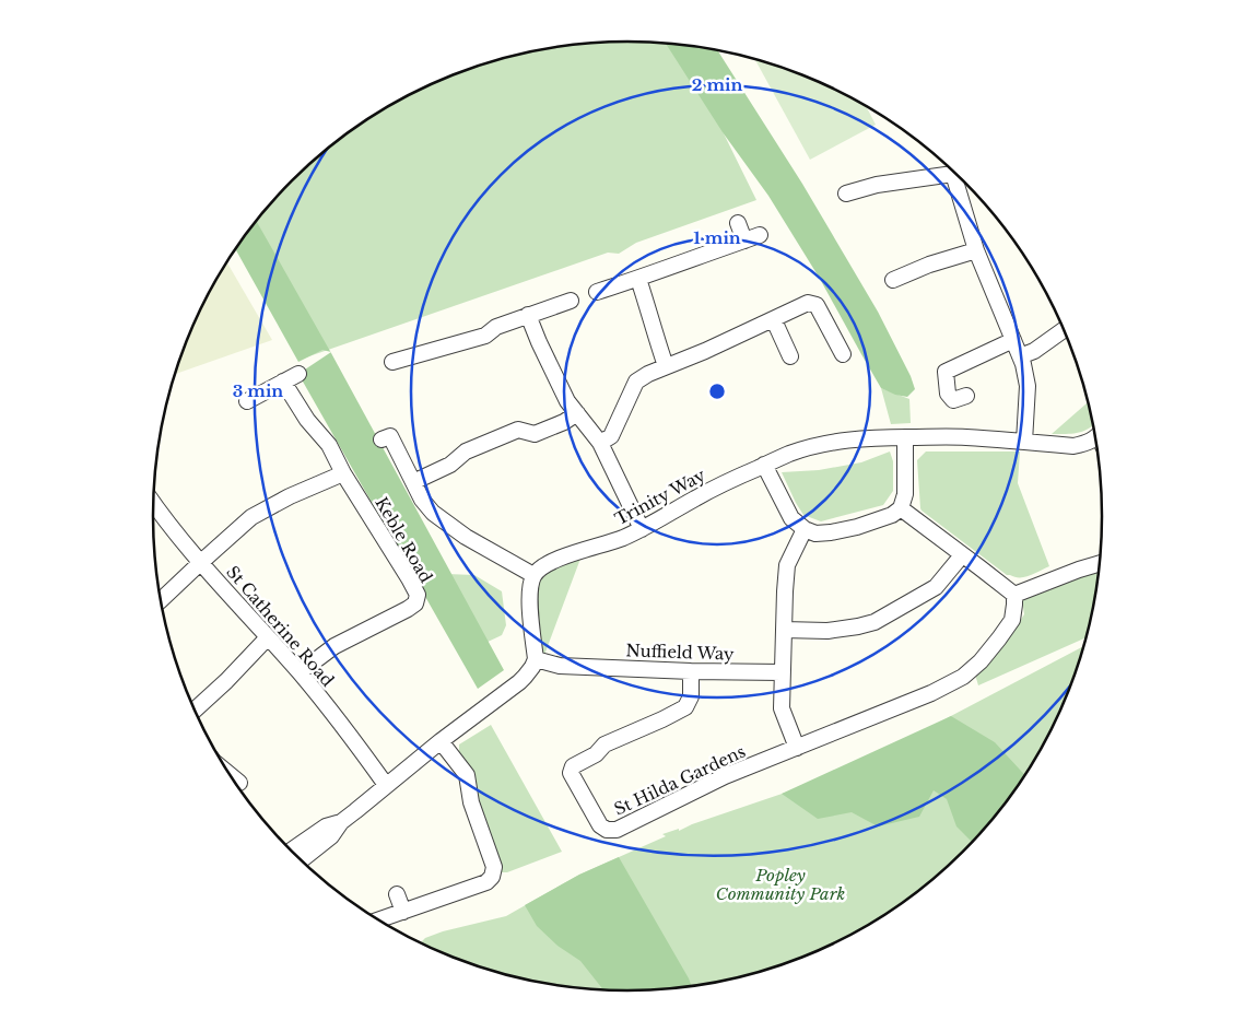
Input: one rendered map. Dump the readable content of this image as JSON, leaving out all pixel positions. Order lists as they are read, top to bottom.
{
  "streets": {
    "street": [
      "Trinity Way",
      "Keble Road",
      "St Catherine Road",
      "Nuffield Way",
      "St Hilda Gardens"
    ]
  },
  "crossings": [
    ["Keble Road", "St Catherine Road"],
    ["Nuffield Way", "St Hilda Gardens"]
  ],
  "parks": ["Popley Community Park"],
  "rings": ["2 min", "1 min", "3 min"]
}
